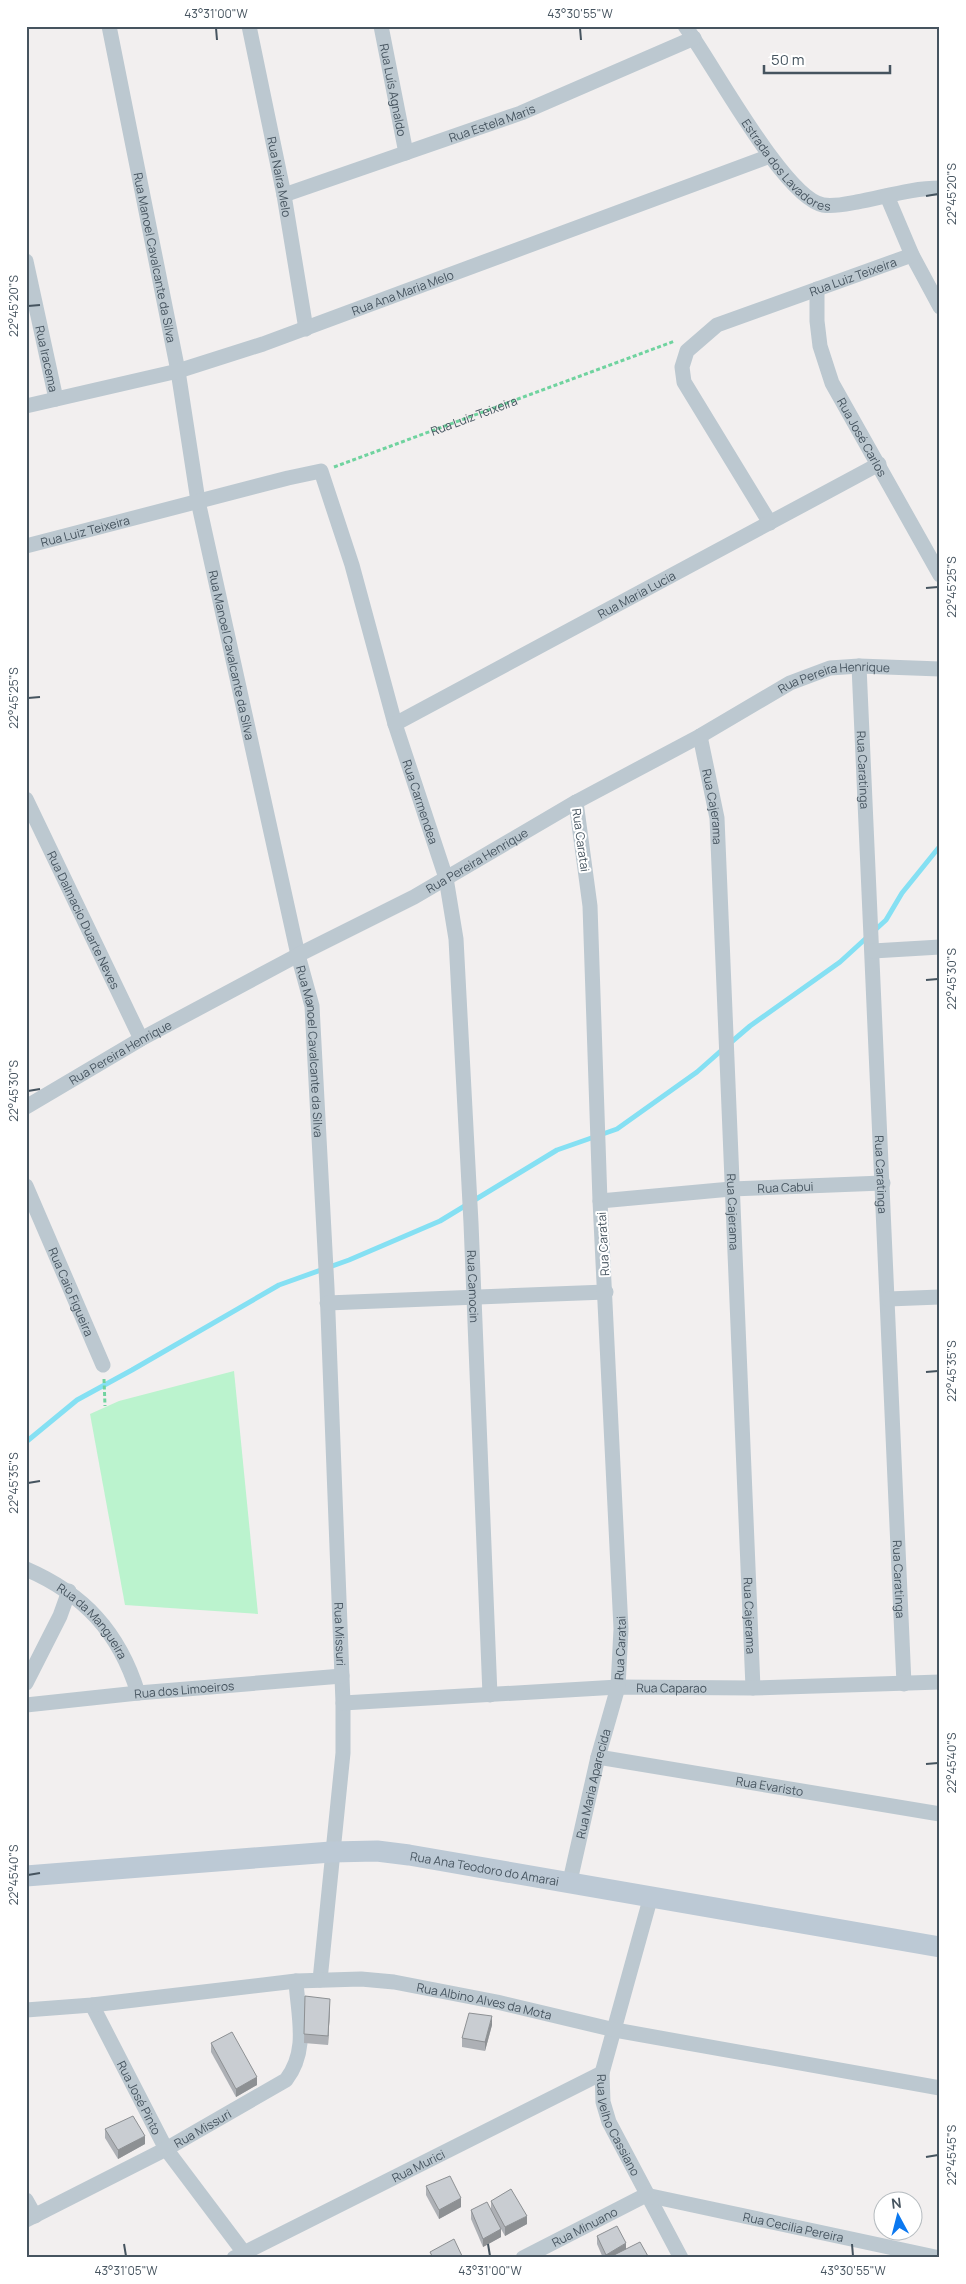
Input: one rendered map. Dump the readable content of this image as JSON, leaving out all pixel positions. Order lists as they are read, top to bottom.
{
  "streets": {
    "street": [
      "Rua Luís Agnaldo",
      "Rua Estela Maris",
      "Estrada dos Lavadores",
      "Rua Naira Melo",
      "Rua Manoel Cavalcante da Silva",
      "Rua Luiz Teixeira",
      "Rua Ana Maria Melo",
      "Rua Iracema",
      "Rua José Carlos",
      "Rua Maria Lucia",
      "Rua Pereira Henrique",
      "Rua Caratinga",
      "Rua Carmendea",
      "Rua Cajerama",
      "Rua Caratai",
      "Rua Dalmacio Duarte Neves",
      "Rua Cabui",
      "Rua Camocin",
      "Rua Caio Figueira",
      "Rua da Mangueira",
      "Rua Missuri",
      "Rua Caparao",
      "Rua dos Limoeiros",
      "Rua Maria Aparecida",
      "Rua Evaristo",
      "Rua Ana Teodoro do Amarai",
      "Rua Albino Alves da Mota",
      "Rua José Pinto",
      "Rua Velho Cassiano",
      "Rua Murici",
      "Rua Cecilia Pereira",
      "Rua Minuano"
    ]
  },
  "crossings": [
    ["Rua Luís Agnaldo", "Rua Estela Maris"],
    ["Rua Estela Maris", "Estrada dos Lavadores"],
    ["Rua Estela Maris", "Rua Naira Melo"],
    ["Estrada dos Lavadores", "Rua Ana Maria Melo"],
    ["Rua Naira Melo", "Rua Ana Maria Melo"],
    ["Rua Manoel Cavalcante da Silva", "Rua Luiz Teixeira"],
    ["Rua Manoel Cavalcante da Silva", "Rua Ana Maria Melo"],
    ["Rua Manoel Cavalcante da Silva", "Rua Pereira Henrique"],
    ["Rua Manoel Cavalcante da Silva", "Rua Missuri"],
    ["Rua Luiz Teixeira", "Rua José Carlos"],
    ["Rua Luiz Teixeira", "Rua Maria Lucia"],
    ["Rua Luiz Teixeira", "Rua Carmendea"],
    ["Rua Ana Maria Melo", "Rua Iracema"],
    ["Rua José Carlos", "Rua Maria Lucia"],
    ["Rua Maria Lucia", "Rua Carmendea"],
    ["Rua Pereira Henrique", "Rua Caratinga"],
    ["Rua Pereira Henrique", "Rua Carmendea"],
    ["Rua Pereira Henrique", "Rua Cajerama"],
    ["Rua Pereira Henrique", "Rua Caratai"],
    ["Rua Pereira Henrique", "Rua Dalmacio Duarte Neves"],
    ["Rua Pereira Henrique", "Rua Camocin"],
    ["Rua Caratinga", "Rua Cabui"],
    ["Rua Caratinga", "Rua Caparao"],
    ["Rua Carmendea", "Rua Camocin"],
    ["Rua Cajerama", "Rua Cabui"],
    ["Rua Cajerama", "Rua Caparao"],
    ["Rua Caratai", "Rua Cabui"],
    ["Rua Caratai", "Rua Caparao"],
    ["Rua Caratai", "Rua Maria Aparecida"],
    ["Rua Camocin", "Rua Caparao"],
    ["Rua da Mangueira", "Rua dos Limoeiros"],
    ["Rua Missuri", "Rua Caparao"],
    ["Rua Missuri", "Rua dos Limoeiros"],
    ["Rua Missuri", "Rua Ana Teodoro do Amarai"],
    ["Rua Missuri", "Rua Albino Alves da Mota"],
    ["Rua Missuri", "Rua José Pinto"],
    ["Rua Caparao", "Rua Maria Aparecida"],
    ["Rua Maria Aparecida", "Rua Evaristo"],
    ["Rua Maria Aparecida", "Rua Ana Teodoro do Amarai"],
    ["Rua Ana Teodoro do Amarai", "Rua Velho Cassiano"],
    ["Rua Albino Alves da Mota", "Rua José Pinto"],
    ["Rua Albino Alves da Mota", "Rua Velho Cassiano"],
    ["Rua José Pinto", "Rua Murici"],
    ["Rua Velho Cassiano", "Rua Murici"],
    ["Rua Velho Cassiano", "Rua Cecilia Pereira"],
    ["Rua Velho Cassiano", "Rua Minuano"],
    ["Rua Cecilia Pereira", "Rua Minuano"]
  ],
  "scale_bar": "50 m",
  "north": "top",
  "coordinates": [
    "43°31'00\"W",
    "43°30'55\"W",
    "22°45'20\"S",
    "22°45'25\"S",
    "22°45'30\"S",
    "22°45'35\"S",
    "22°45'40\"S",
    "22°45'45\"S",
    "43°31'05\"W"
  ]
}
